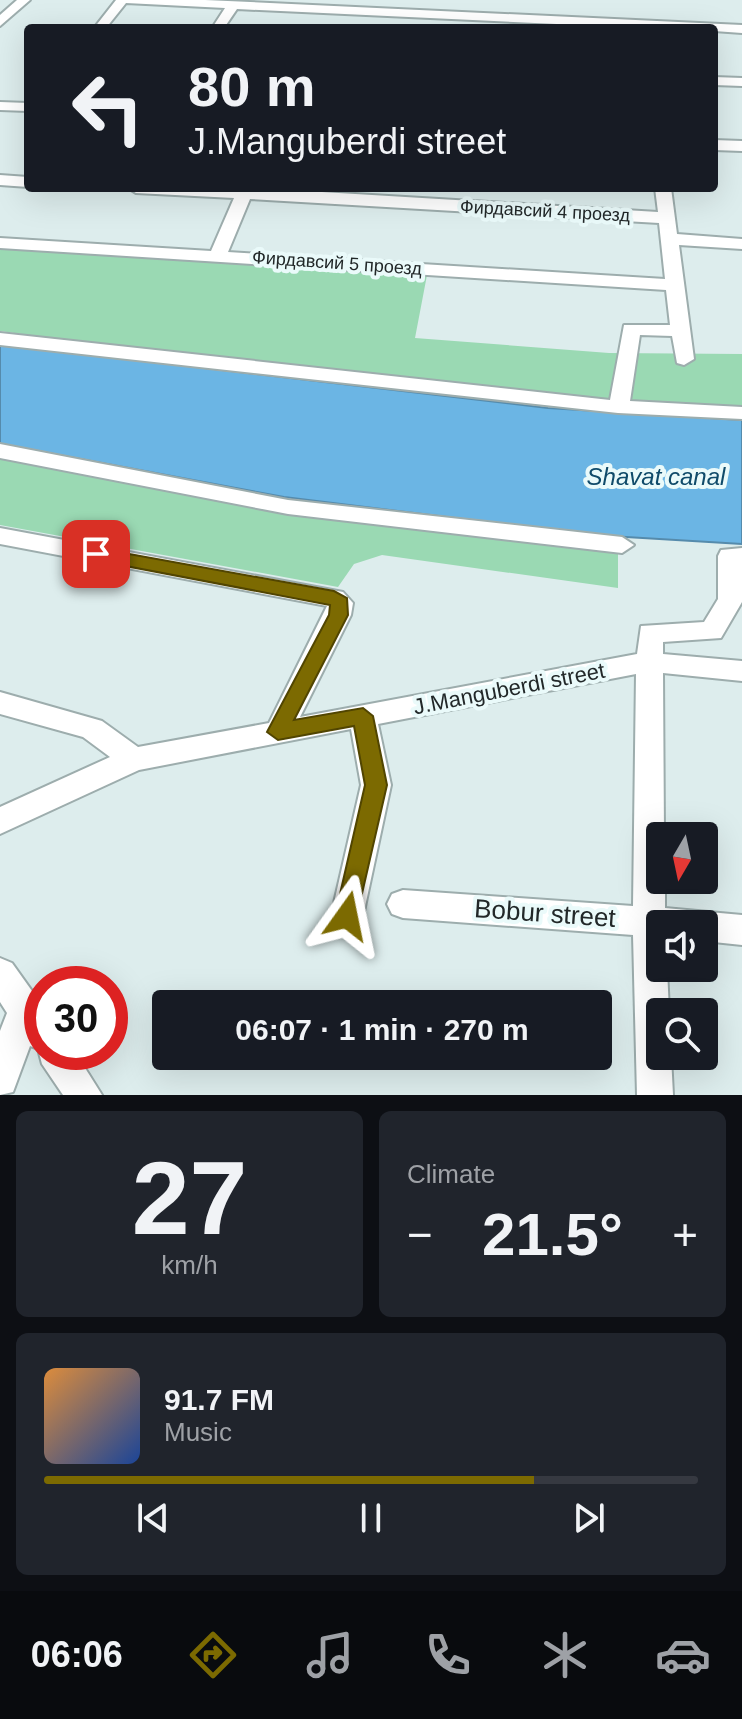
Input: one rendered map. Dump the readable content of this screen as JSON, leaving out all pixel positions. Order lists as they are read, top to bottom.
{
  "streets": {
    "street": [
      "Фирдавсий 4 проезд",
      "Фирдавсий 5 проезд",
      "J.Manguberdi street",
      "Bobur street"
    ]
  },
  "water": ["Shavat canal"],
  "north": "bottom",
  "page": {
    "turn": ["80 m", "J.Manguberdi street"],
    "limit": "30",
    "trip": "06:07 · 1 min · 270 m",
    "tile": [
      ["27", "km/h"],
      "Climate"
    ],
    "heat": ["−", "21.5°", "+"],
    "song": ["91.7 FM", "Music"],
    "tabs": "06:06"
  }
}
